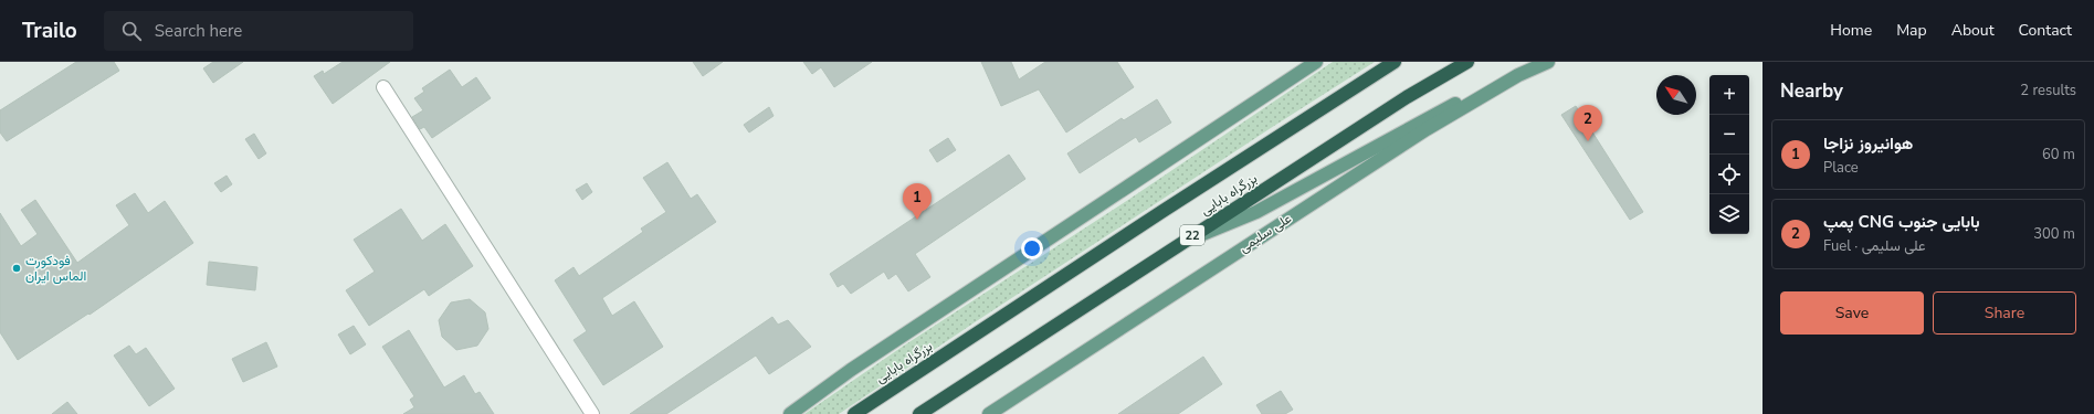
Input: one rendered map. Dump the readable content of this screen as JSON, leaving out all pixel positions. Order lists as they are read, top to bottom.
{
  "streets": {
    "highway": ["بزرگراه بابایی", "22"],
    "main road": ["علی سلیمی"]
  },
  "places": ["فودکورت الماس ایران"],
  "north": "top left",
  "page": {
    "header": "Trailo",
    "search": "Search here",
    "nav": [
      "Home",
      "Map",
      "About",
      "Contact"
    ],
    "heading": ["Nearby", "2 results"],
    "map_buttons": ["+", "−"],
    "pins": ["2", "1"],
    "list": [
      {
        "mark": "1",
        "name": "هوانیروز نزاجا",
        "note": "Place",
        "value": "60 m"
      },
      {
        "mark": "2",
        "name": "پمپ CNG بابایی جنوب",
        "note": "Fuel · علی سلیمی",
        "value": "300 m"
      }
    ],
    "buttons": ["Save", "Share"]
  }
}
